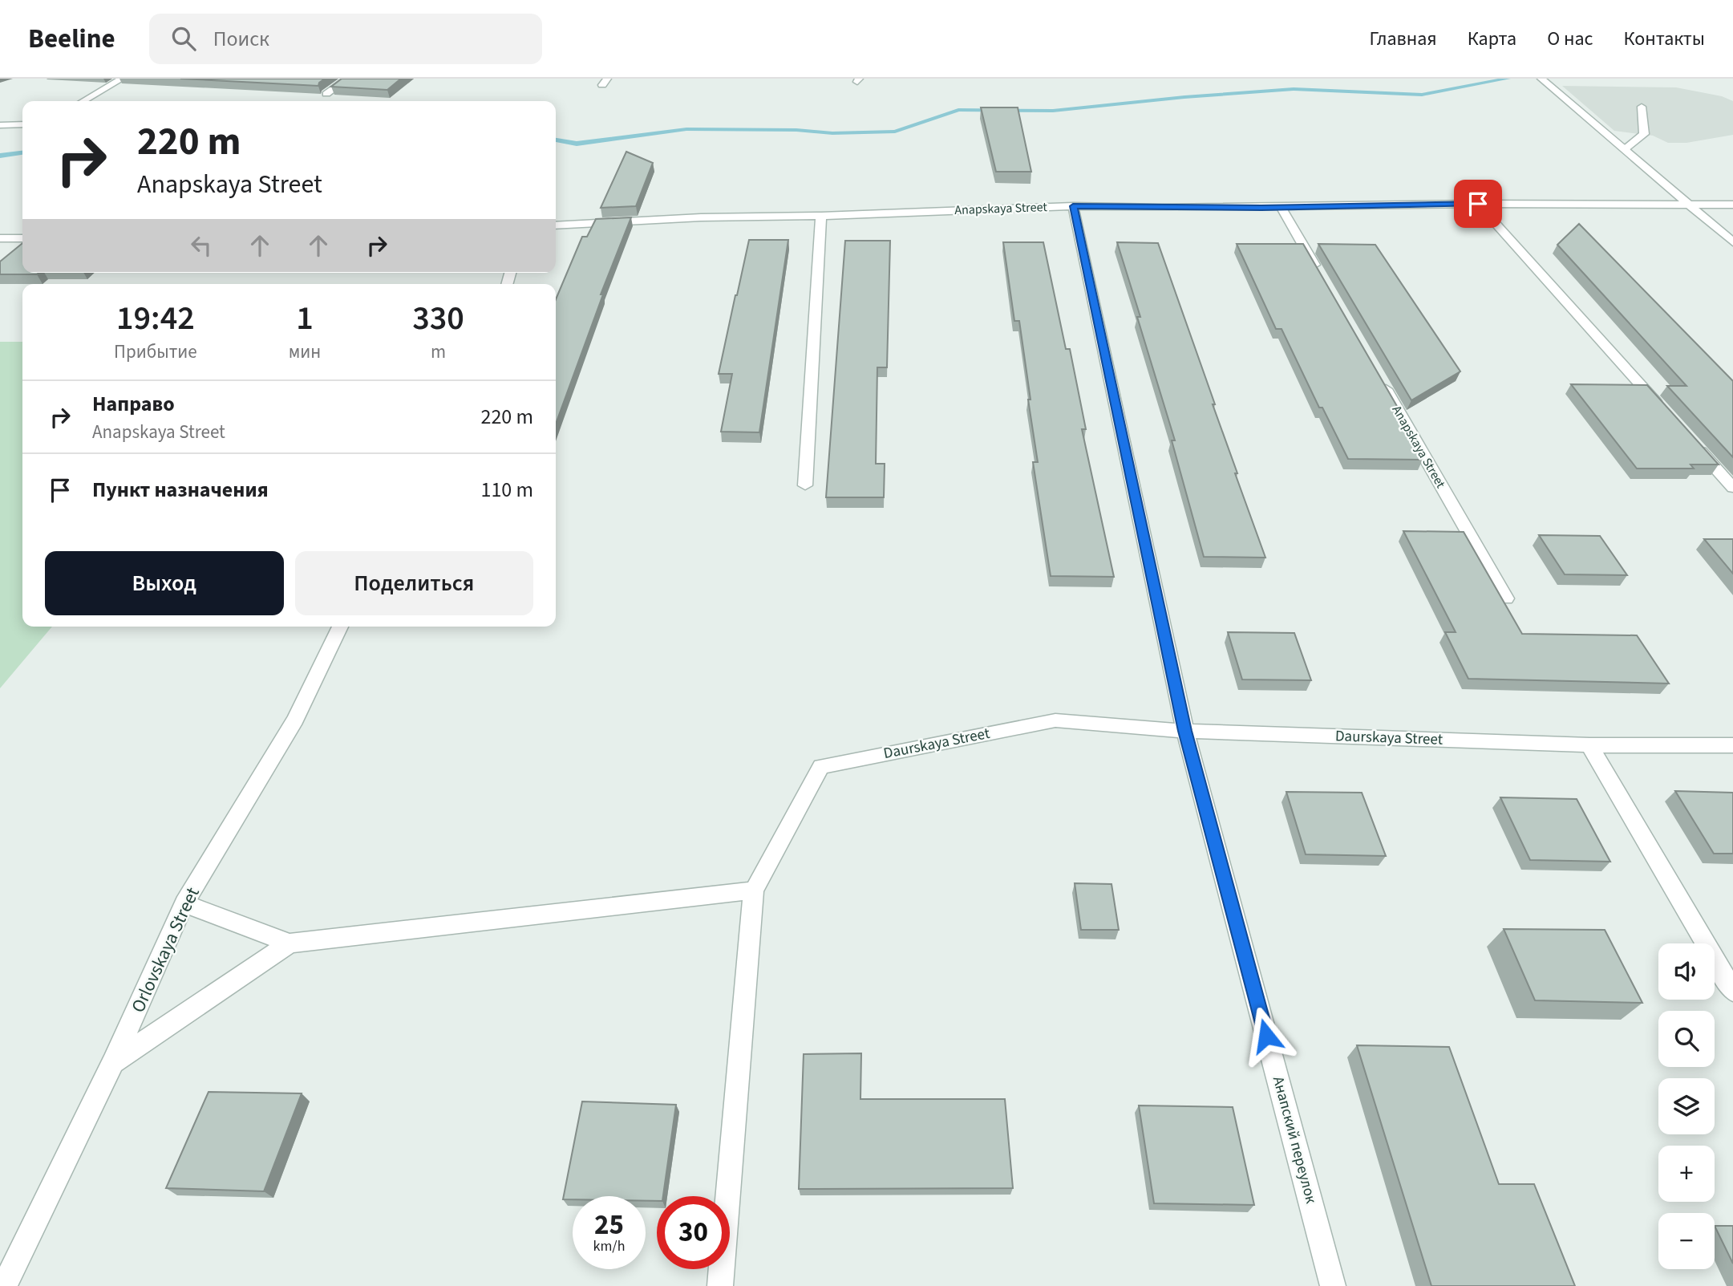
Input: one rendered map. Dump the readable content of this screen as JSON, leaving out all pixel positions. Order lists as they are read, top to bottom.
{
  "streets": {
    "street": [
      "Anapskaya Street",
      "Daurskaya Street",
      "Orlovskaya Street",
      "Анапский переулок"
    ]
  },
  "crossings": [
    ["Anapskaya Street", "Анапский переулок"],
    ["Daurskaya Street", "Анапский переулок"]
  ],
  "page": {
    "header": "Beeline",
    "search": "Поиск",
    "nav": [
      "Главная",
      "Карта",
      "О нас",
      "Контакты"
    ],
    "turn": ["220 m", "Anapskaya Street"],
    "eta": [
      "19:42",
      "Прибытие",
      "1",
      "мин",
      "330",
      "m"
    ],
    "list": [
      {
        "name": "Направо",
        "note": "Anapskaya Street",
        "value": "220 m"
      },
      {
        "name": "Пункт назначения",
        "value": "110 m"
      }
    ],
    "buttons": ["Выход", "Поделиться"],
    "map_buttons": ["+", "−"],
    "speed": "25 km/h",
    "limit": "30"
  }
}
